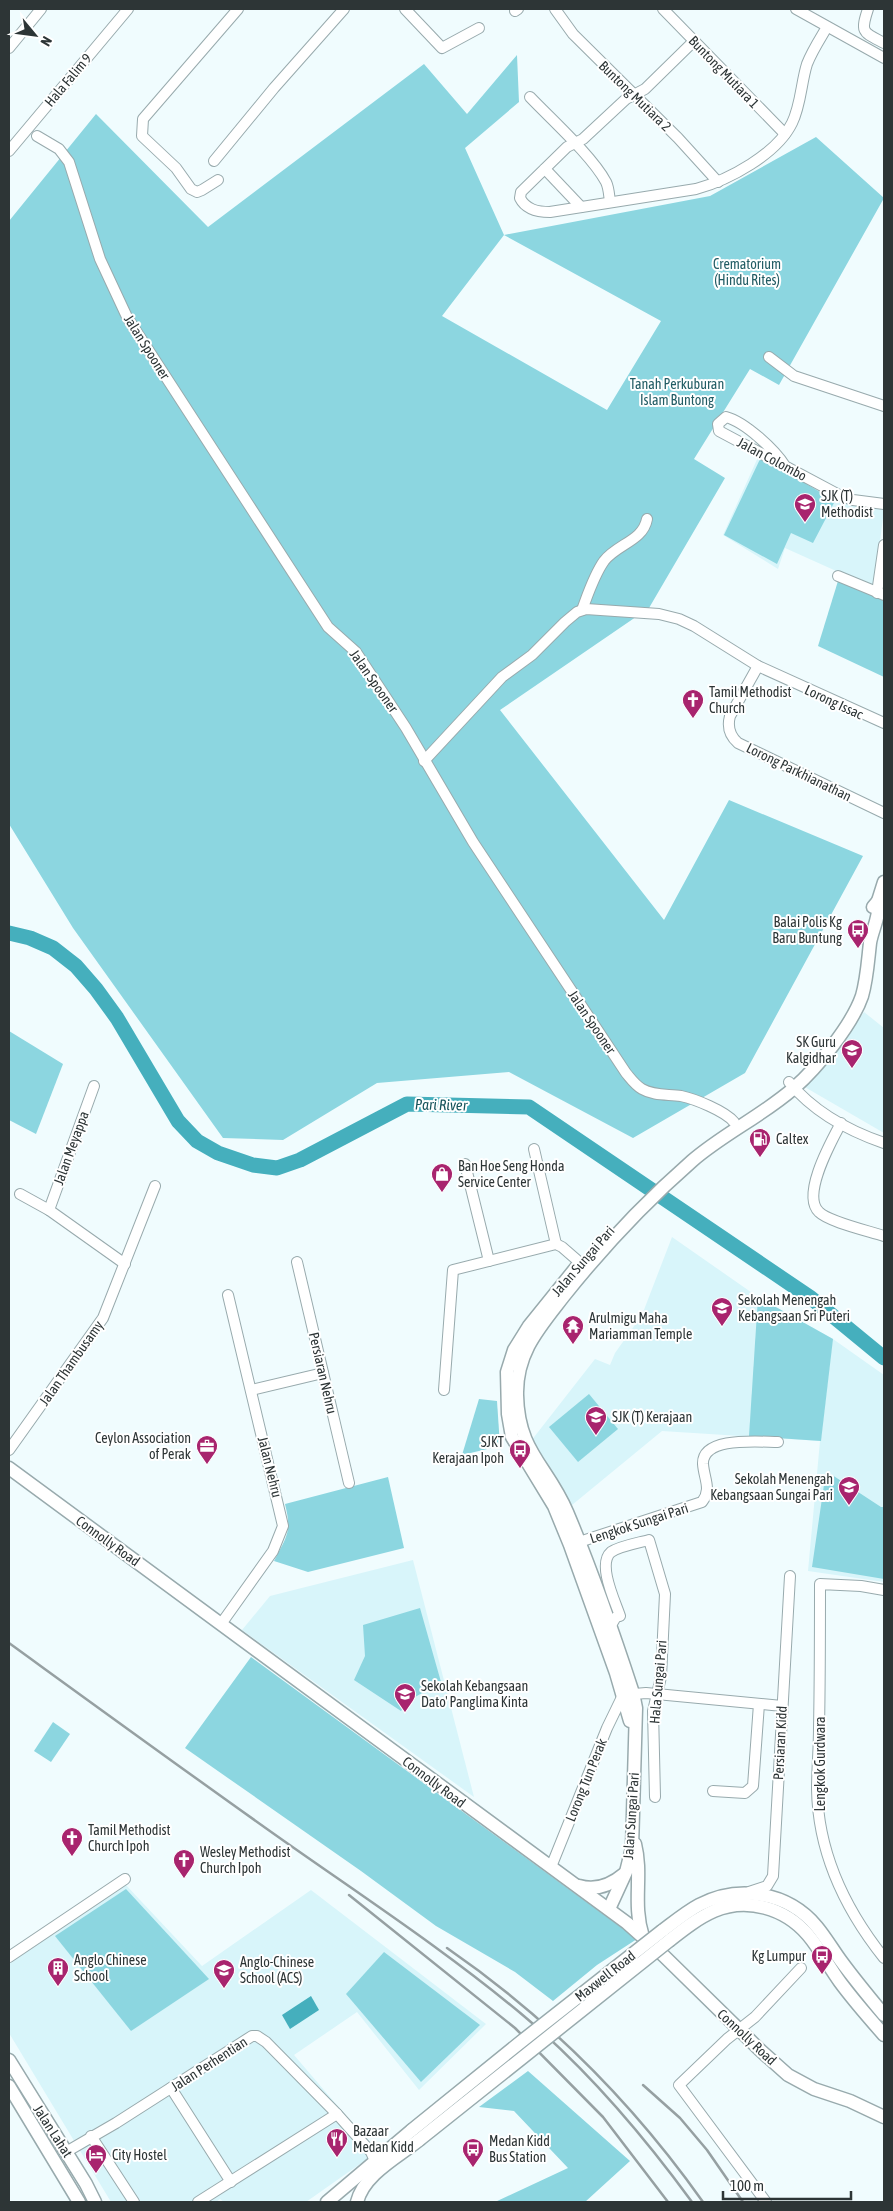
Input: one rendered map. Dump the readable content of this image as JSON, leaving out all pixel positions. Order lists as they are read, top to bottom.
{
  "streets": {
    "main road": [
      "Jalan Sungai Pari",
      "Connolly Road",
      "Maxwell Road",
      "Jalan Lahat"
    ],
    "street": [
      "Buntong Mutiara 1",
      "Hala Falim 9",
      "Buntong Mutiara 2",
      "Jalan Spooner",
      "Jalan Colombo",
      "Lorong Issac",
      "Lorong Parkhianathan",
      "Jalan Meyappa",
      "Jalan Thambusamy",
      "Persiaran Nehru",
      "Jalan Nehru",
      "Lengkok Sungai Pari",
      "Hala Sungai Pari",
      "Persiaran Kidd",
      "Lengkok Gurdwara",
      "Lorong Tun Perak",
      "Jalan Perhentian"
    ]
  },
  "crossings": [
    ["Jalan Spooner", "Jalan Sungai Pari"],
    ["Lorong Issac", "Lorong Parkhianathan"],
    ["Jalan Sungai Pari", "Lengkok Sungai Pari"],
    ["Jalan Sungai Pari", "Connolly Road"],
    ["Jalan Sungai Pari", "Lorong Tun Perak"],
    ["Jalan Nehru", "Connolly Road"],
    ["Connolly Road", "Lorong Tun Perak"],
    ["Persiaran Kidd", "Maxwell Road"],
    ["Maxwell Road", "Jalan Perhentian"],
    ["Jalan Perhentian", "Jalan Lahat"]
  ],
  "water": ["Pari River"],
  "parks": ["Crematorium (Hindu Rites)", "Tanah Perkuburan Islam Buntong"],
  "places": {
    "school or university": [
      "SJK (T) Methodist",
      "SK Guru Kalgidhar",
      "Sekolah Menengah Kebangsaan Sri Puteri",
      "SJK (T) Kerajaan",
      "Sekolah Menengah Kebangsaan Sungai Pari",
      "Sekolah Kebangsaan Dato' Panglima Kinta",
      "Anglo-Chinese School (ACS)"
    ],
    "church": ["Tamil Methodist Church", "Tamil Methodist Church Ipoh", "Wesley Methodist Church Ipoh"],
    "bus stop": [
      "Balai Polis Kg Baru Buntung",
      "SJKT Kerajaan Ipoh",
      "Kg Lumpur",
      "Medan Kidd Bus Station"
    ],
    "fuel station": ["Caltex"],
    "shop": ["Ban Hoe Seng Honda Service Center"],
    "temple": ["Arulmigu Maha Mariamman Temple"],
    "office": ["Ceylon Association of Perak"],
    "building": ["Anglo Chinese School"],
    "restaurant": ["Bazaar Medan Kidd"],
    "hotel": ["City Hostel"]
  },
  "scale_bar": "100 m",
  "north": "bottom right"
}
